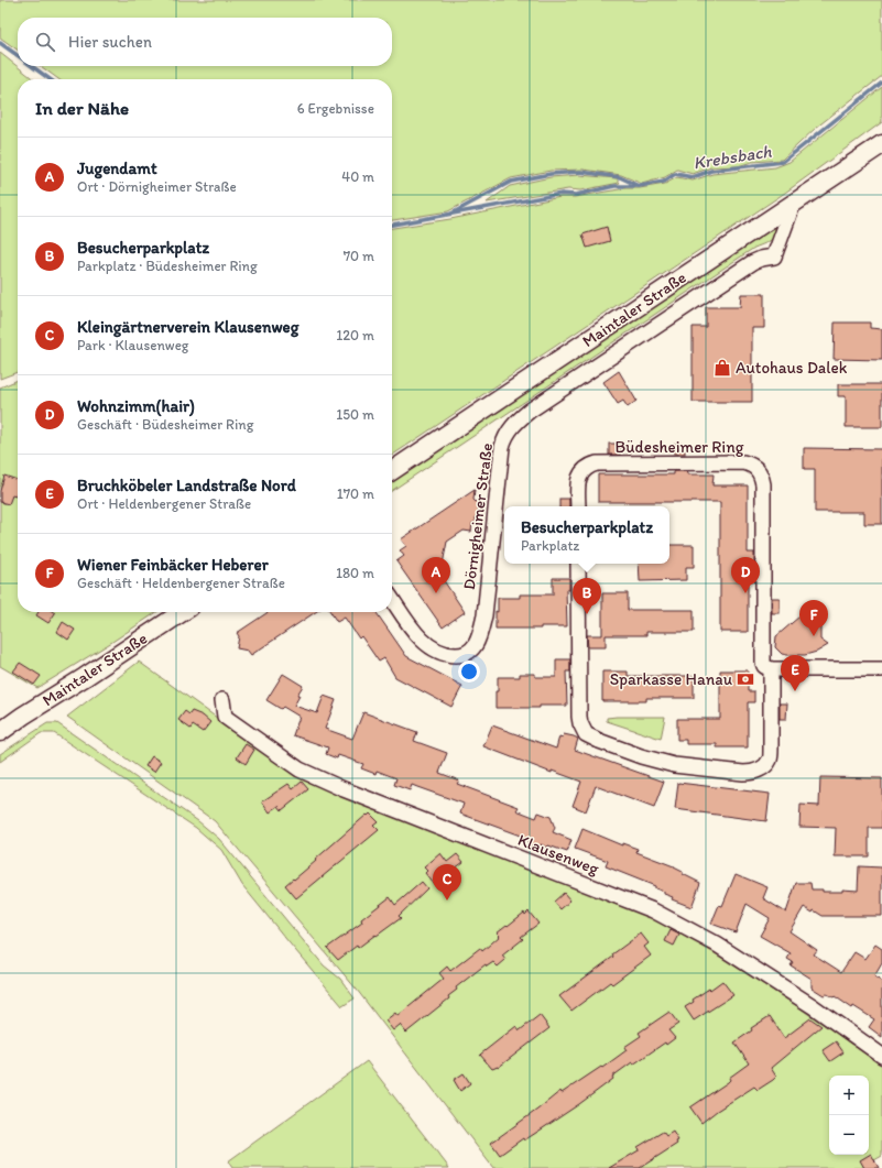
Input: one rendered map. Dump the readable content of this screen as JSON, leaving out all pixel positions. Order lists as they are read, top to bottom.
{
  "streets": {
    "main road": ["Maintaler Straße"],
    "street": ["Büdesheimer Ring", "Dörnigheimer Straße", "Klausenweg"]
  },
  "crossings": [
    ["Maintaler Straße", "Dörnigheimer Straße"]
  ],
  "water": ["Krebsbach"],
  "places": {
    "shop": ["Autohaus Dalek"],
    "bank": ["Sparkasse Hanau"]
  },
  "page": {
    "search": "Hier suchen",
    "heading": ["In der Nähe", "6 Ergebnisse"],
    "list": [
      {
        "mark": "A",
        "name": "Jugendamt",
        "note": "Ort · Dörnigheimer Straße",
        "value": "40 m"
      },
      {
        "mark": "B",
        "name": "Besucherparkplatz",
        "note": "Parkplatz · Büdesheimer Ring",
        "value": "70 m"
      },
      {
        "mark": "C",
        "name": "Kleingärtnerverein Klausenweg",
        "note": "Park · Klausenweg",
        "value": "120 m"
      },
      {
        "mark": "D",
        "name": "Wohnzimm(hair)",
        "note": "Geschäft · Büdesheimer Ring",
        "value": "150 m"
      },
      {
        "mark": "E",
        "name": "Bruchköbeler Landstraße Nord",
        "note": "Ort · Heldenbergener Straße",
        "value": "170 m"
      },
      {
        "mark": "F",
        "name": "Wiener Feinbäcker Heberer",
        "note": "Geschäft · Heldenbergener Straße",
        "value": "180 m"
      }
    ],
    "popup": ["Besucherparkplatz", "Parkplatz"],
    "pins": [
      "A",
      "D",
      "B",
      "F",
      "E",
      "C"
    ],
    "map_buttons": ["+", "−"]
  }
}
